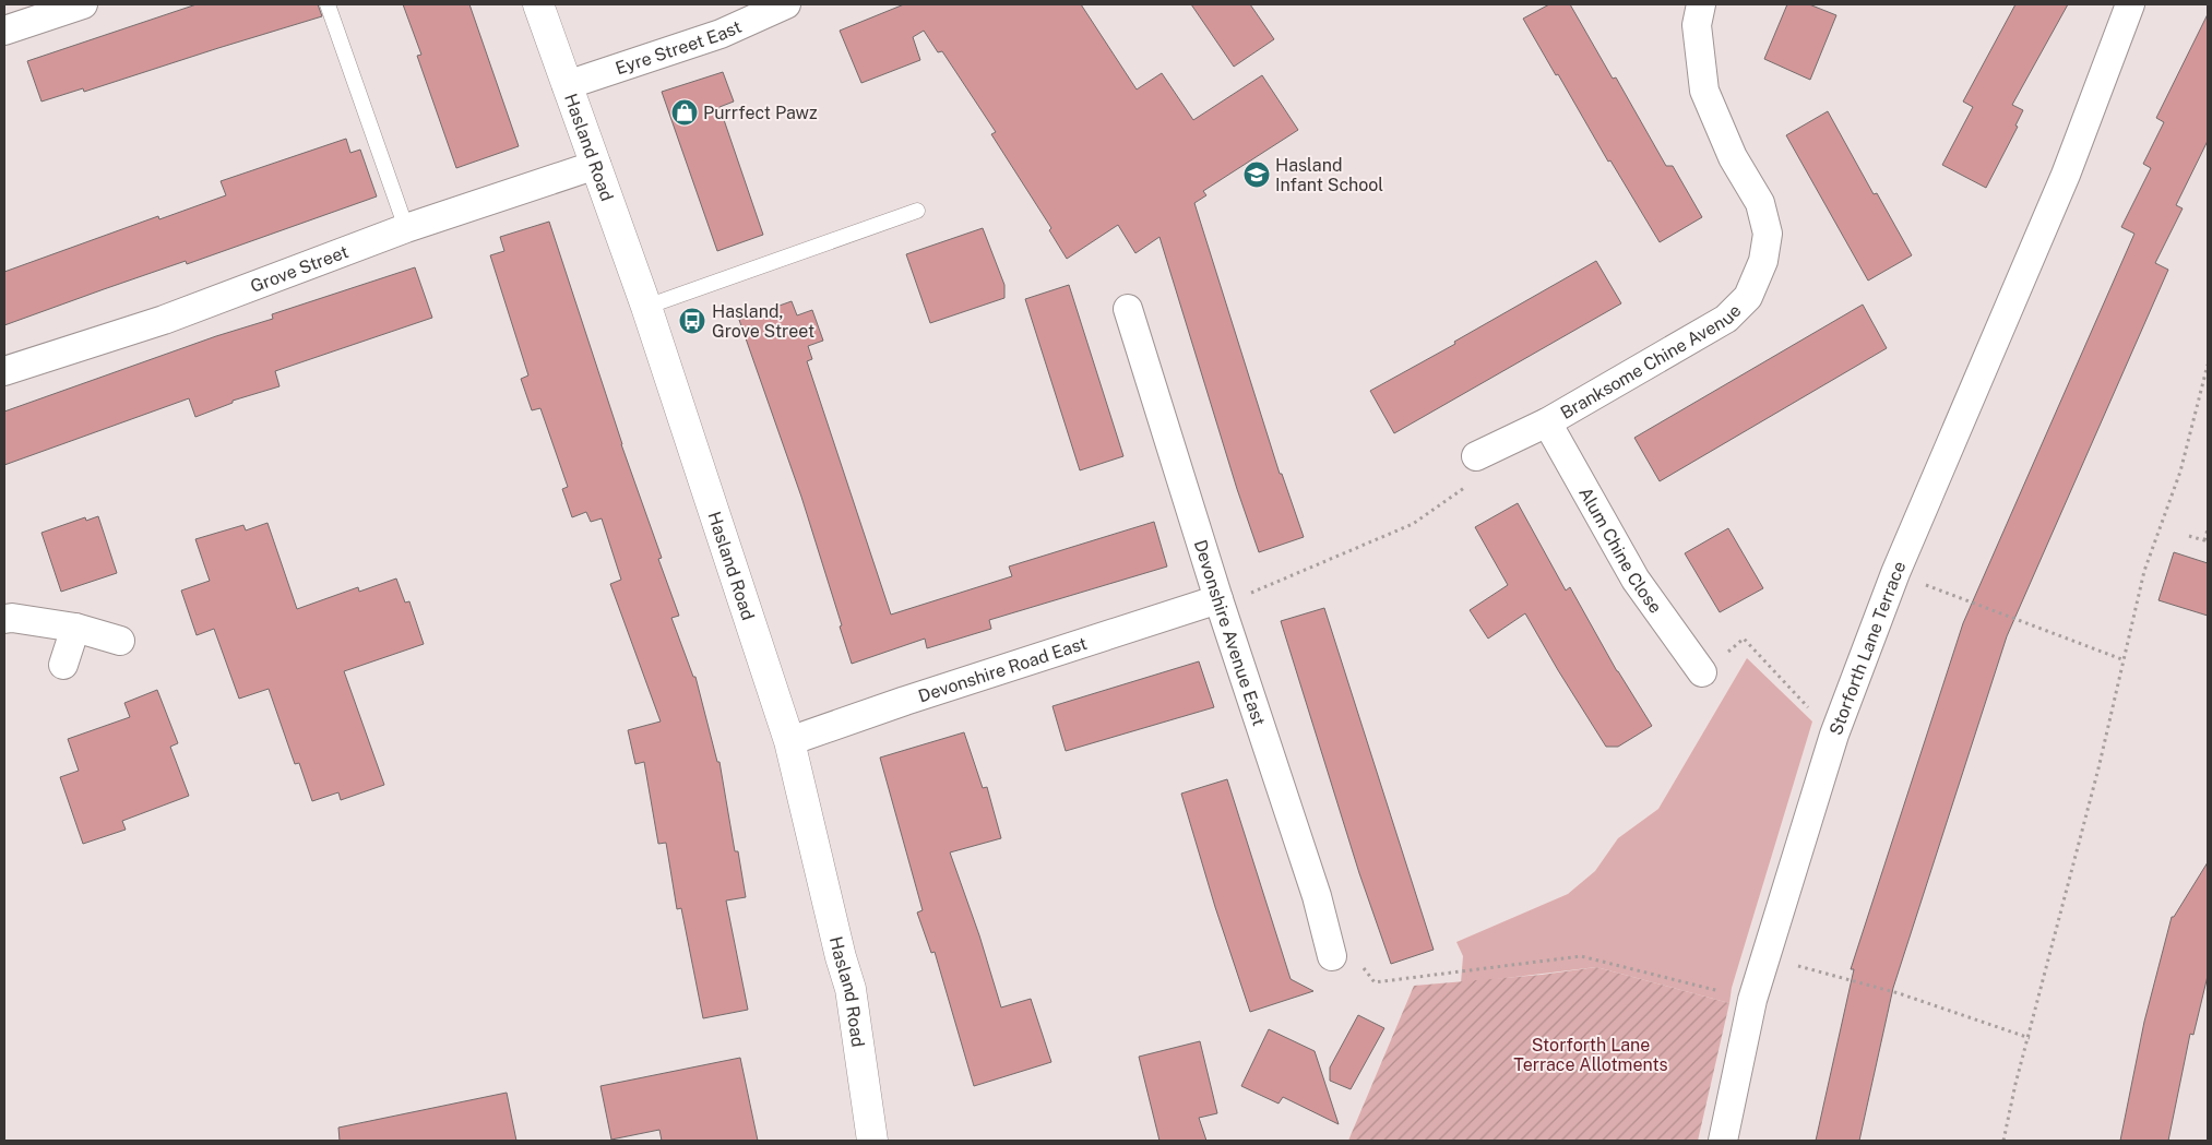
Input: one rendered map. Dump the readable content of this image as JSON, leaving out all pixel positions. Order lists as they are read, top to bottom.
{
  "streets": {
    "main road": ["Hasland Road"],
    "street": [
      "Eyre Street East",
      "Grove Street",
      "Branksome Chine Avenue",
      "Alum Chine Close",
      "Devonshire Avenue East",
      "Storforth Lane Terrace",
      "Devonshire Road East"
    ]
  },
  "crossings": [
    ["Eyre Street East", "Hasland Road"],
    ["Hasland Road", "Grove Street"],
    ["Hasland Road", "Devonshire Road East"],
    ["Branksome Chine Avenue", "Alum Chine Close"],
    ["Devonshire Avenue East", "Devonshire Road East"]
  ],
  "parks": ["Storforth Lane Terrace Allotments"],
  "places": {
    "shop": ["Purrfect Pawz"],
    "school or university": ["Hasland Infant School"],
    "bus stop": ["Hasland, Grove Street"]
  }
}
